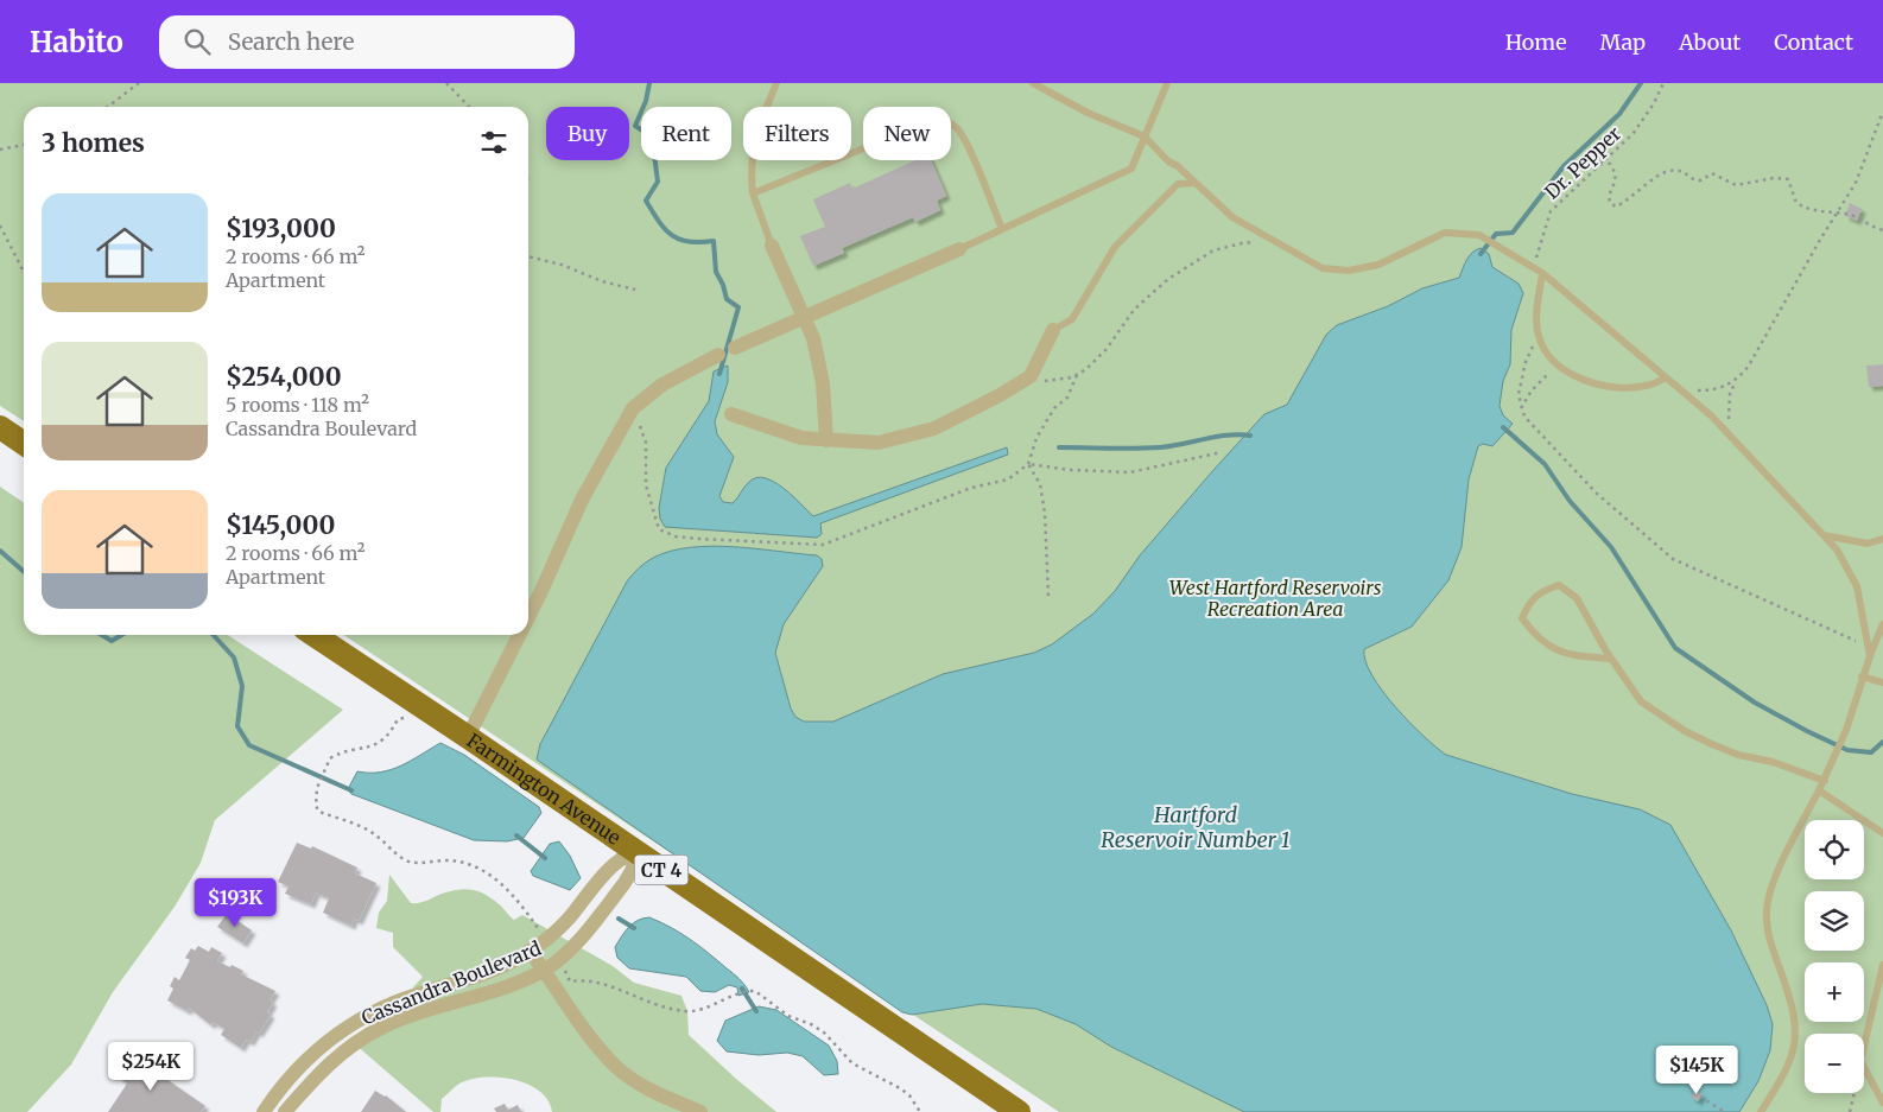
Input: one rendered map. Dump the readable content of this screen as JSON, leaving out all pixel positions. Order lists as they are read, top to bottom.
{
  "streets": {
    "main road": ["Farmington Avenue", "CT 4"],
    "street": ["Cassandra Boulevard"],
    "path": ["Dr. Pepper"]
  },
  "crossings": [
    ["Farmington Avenue", "Cassandra Boulevard"]
  ],
  "water": ["Hartford Reservoir Number 1"],
  "parks": ["West Hartford Reservoirs Recreation Area"],
  "page": {
    "header": "Habito",
    "search": "Search here",
    "nav": [
      "Home",
      "Map",
      "About",
      "Contact"
    ],
    "chip": [
      "Buy",
      "Rent",
      "Filters",
      "New"
    ],
    "heading": "3 homes",
    "list": [
      {
        "name": "$193,000",
        "note": "2 rooms · 66 m² · Apartment"
      },
      {
        "name": "$254,000",
        "note": "5 rooms · 118 m² · Cassandra Boulevard"
      },
      {
        "name": "$145,000",
        "note": "2 rooms · 66 m² · Apartment"
      }
    ],
    "map_buttons": ["+", "−"],
    "price": ["$193K", "$254K", "$145K"]
  }
}
